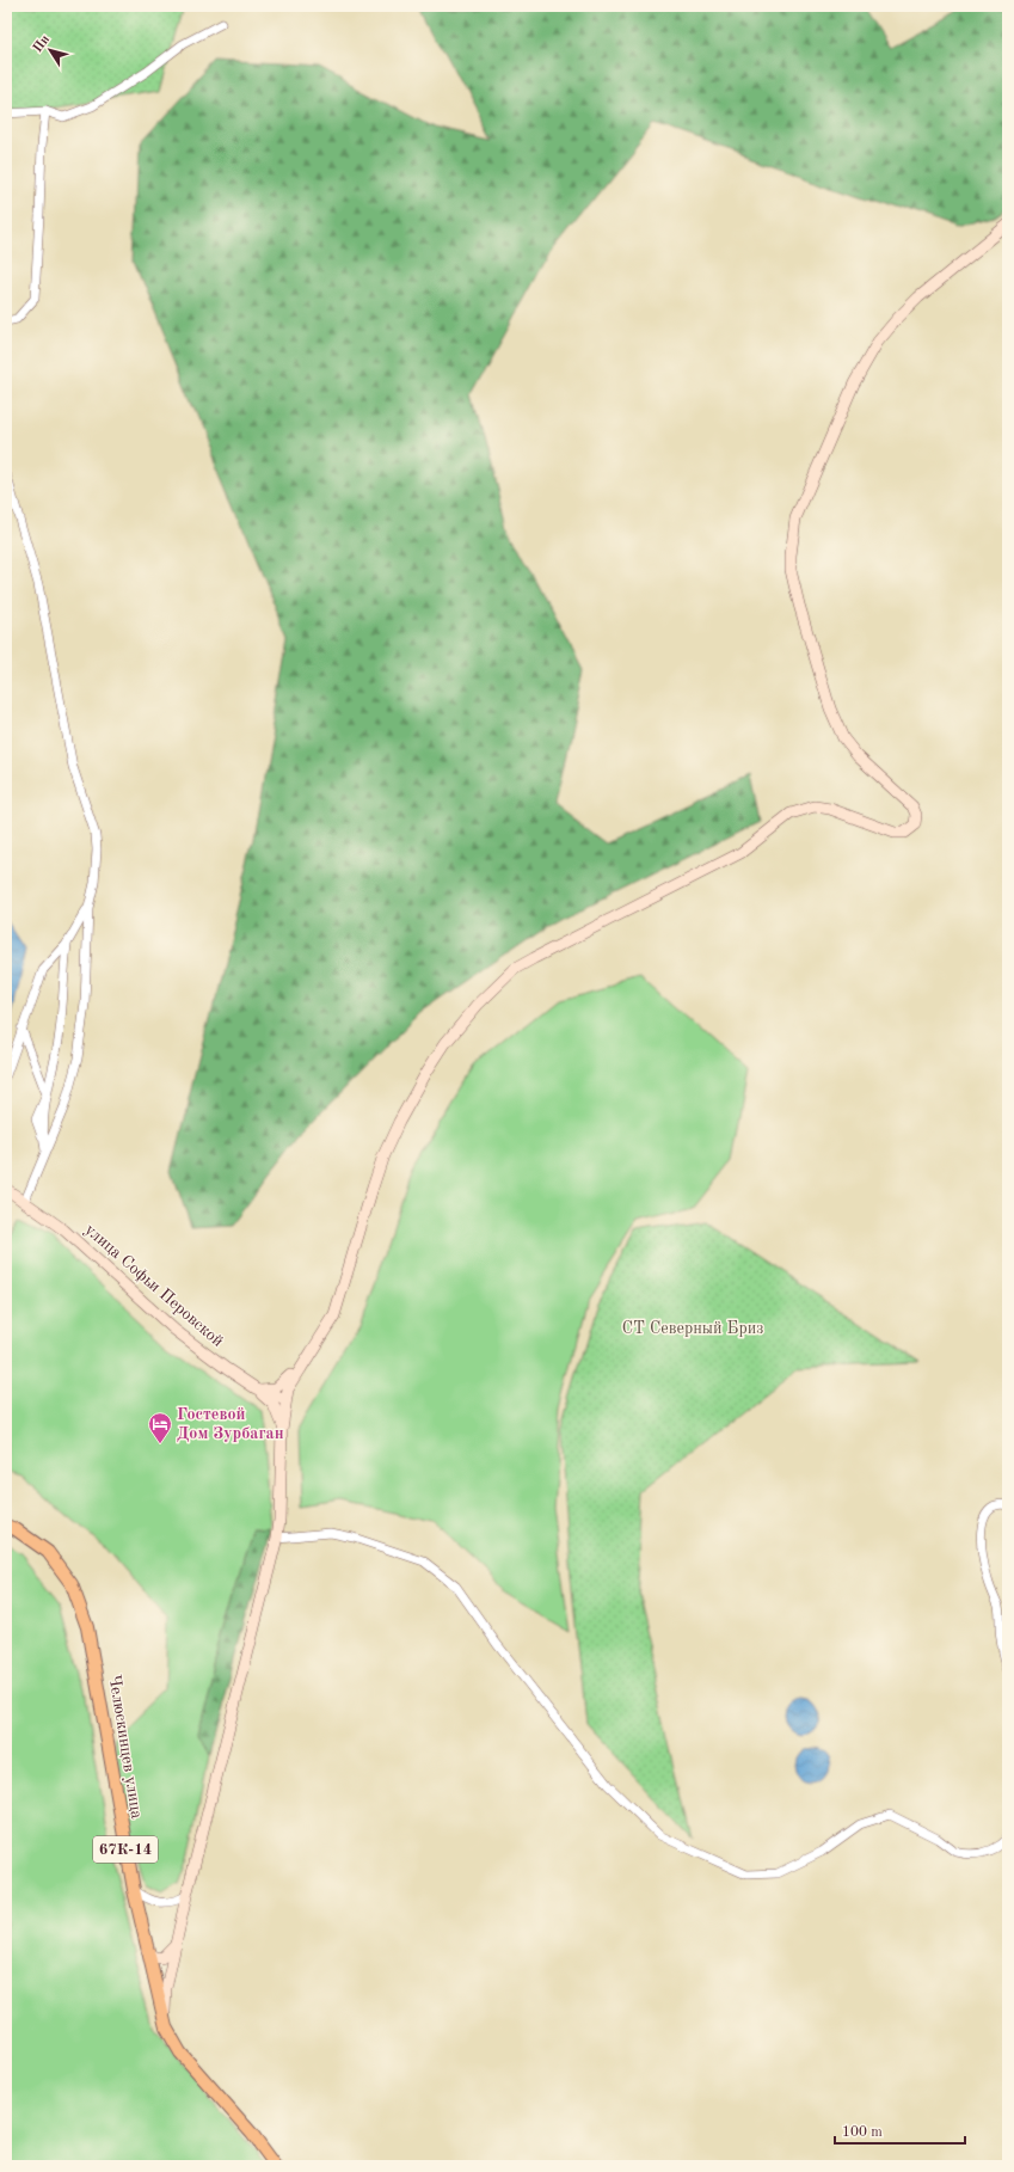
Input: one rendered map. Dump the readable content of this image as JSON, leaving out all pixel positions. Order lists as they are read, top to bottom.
{
  "streets": {
    "main road": ["улица Софьи Перовской", "Челюскинцев улица", "67К-14"]
  },
  "parks": ["СТ Северный Бриз"],
  "places": {
    "hotel": ["Гостевой Дом Зурбаган"]
  },
  "scale_bar": "100 m",
  "north": "top left"
}
